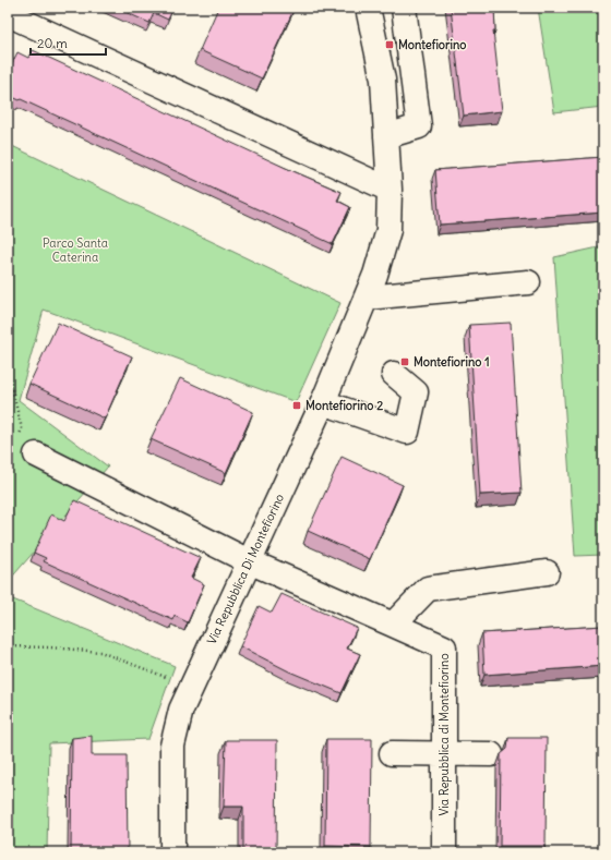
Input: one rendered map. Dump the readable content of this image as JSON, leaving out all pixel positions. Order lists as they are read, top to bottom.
{
  "streets": {
    "street": ["Via Repubblica Di Montefiorino", "Via Repubblica di Montefiorino"]
  },
  "parks": ["Parco Santa Caterina"],
  "places": {
    "transit": ["Montefiorino", "Montefiorino 1", "Montefiorino 2"]
  },
  "scale_bar": "20 m"
}
